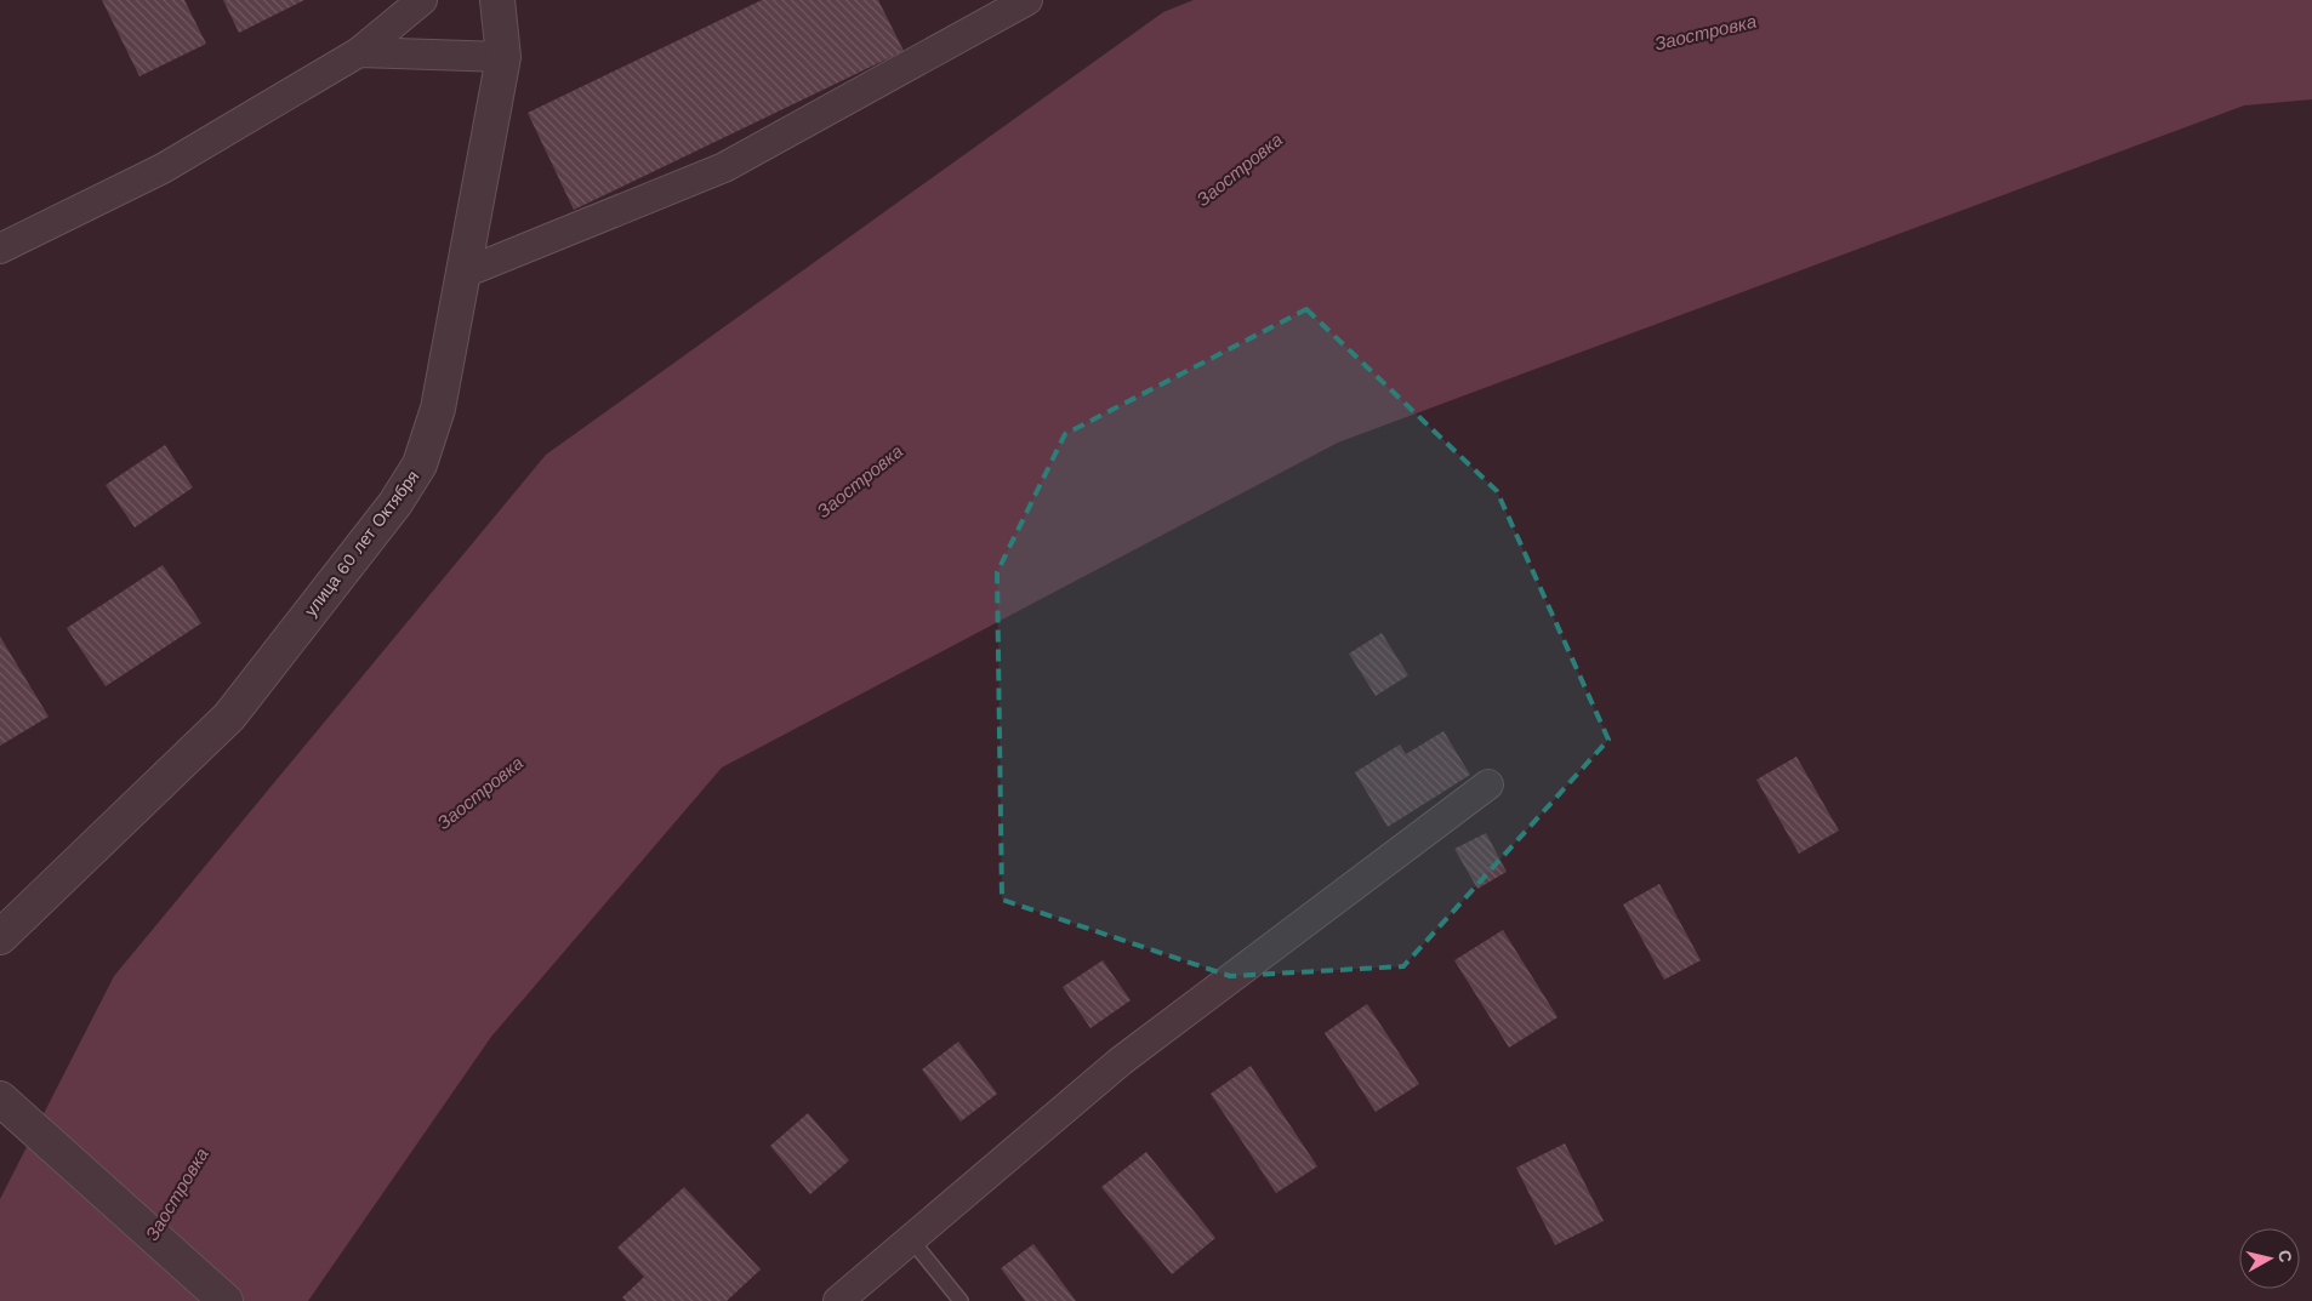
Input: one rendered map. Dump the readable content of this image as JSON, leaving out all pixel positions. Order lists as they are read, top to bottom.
{
  "streets": {
    "street": ["улица 60 лет Октября"]
  },
  "water": ["Заостровка"],
  "north": "right"
}
